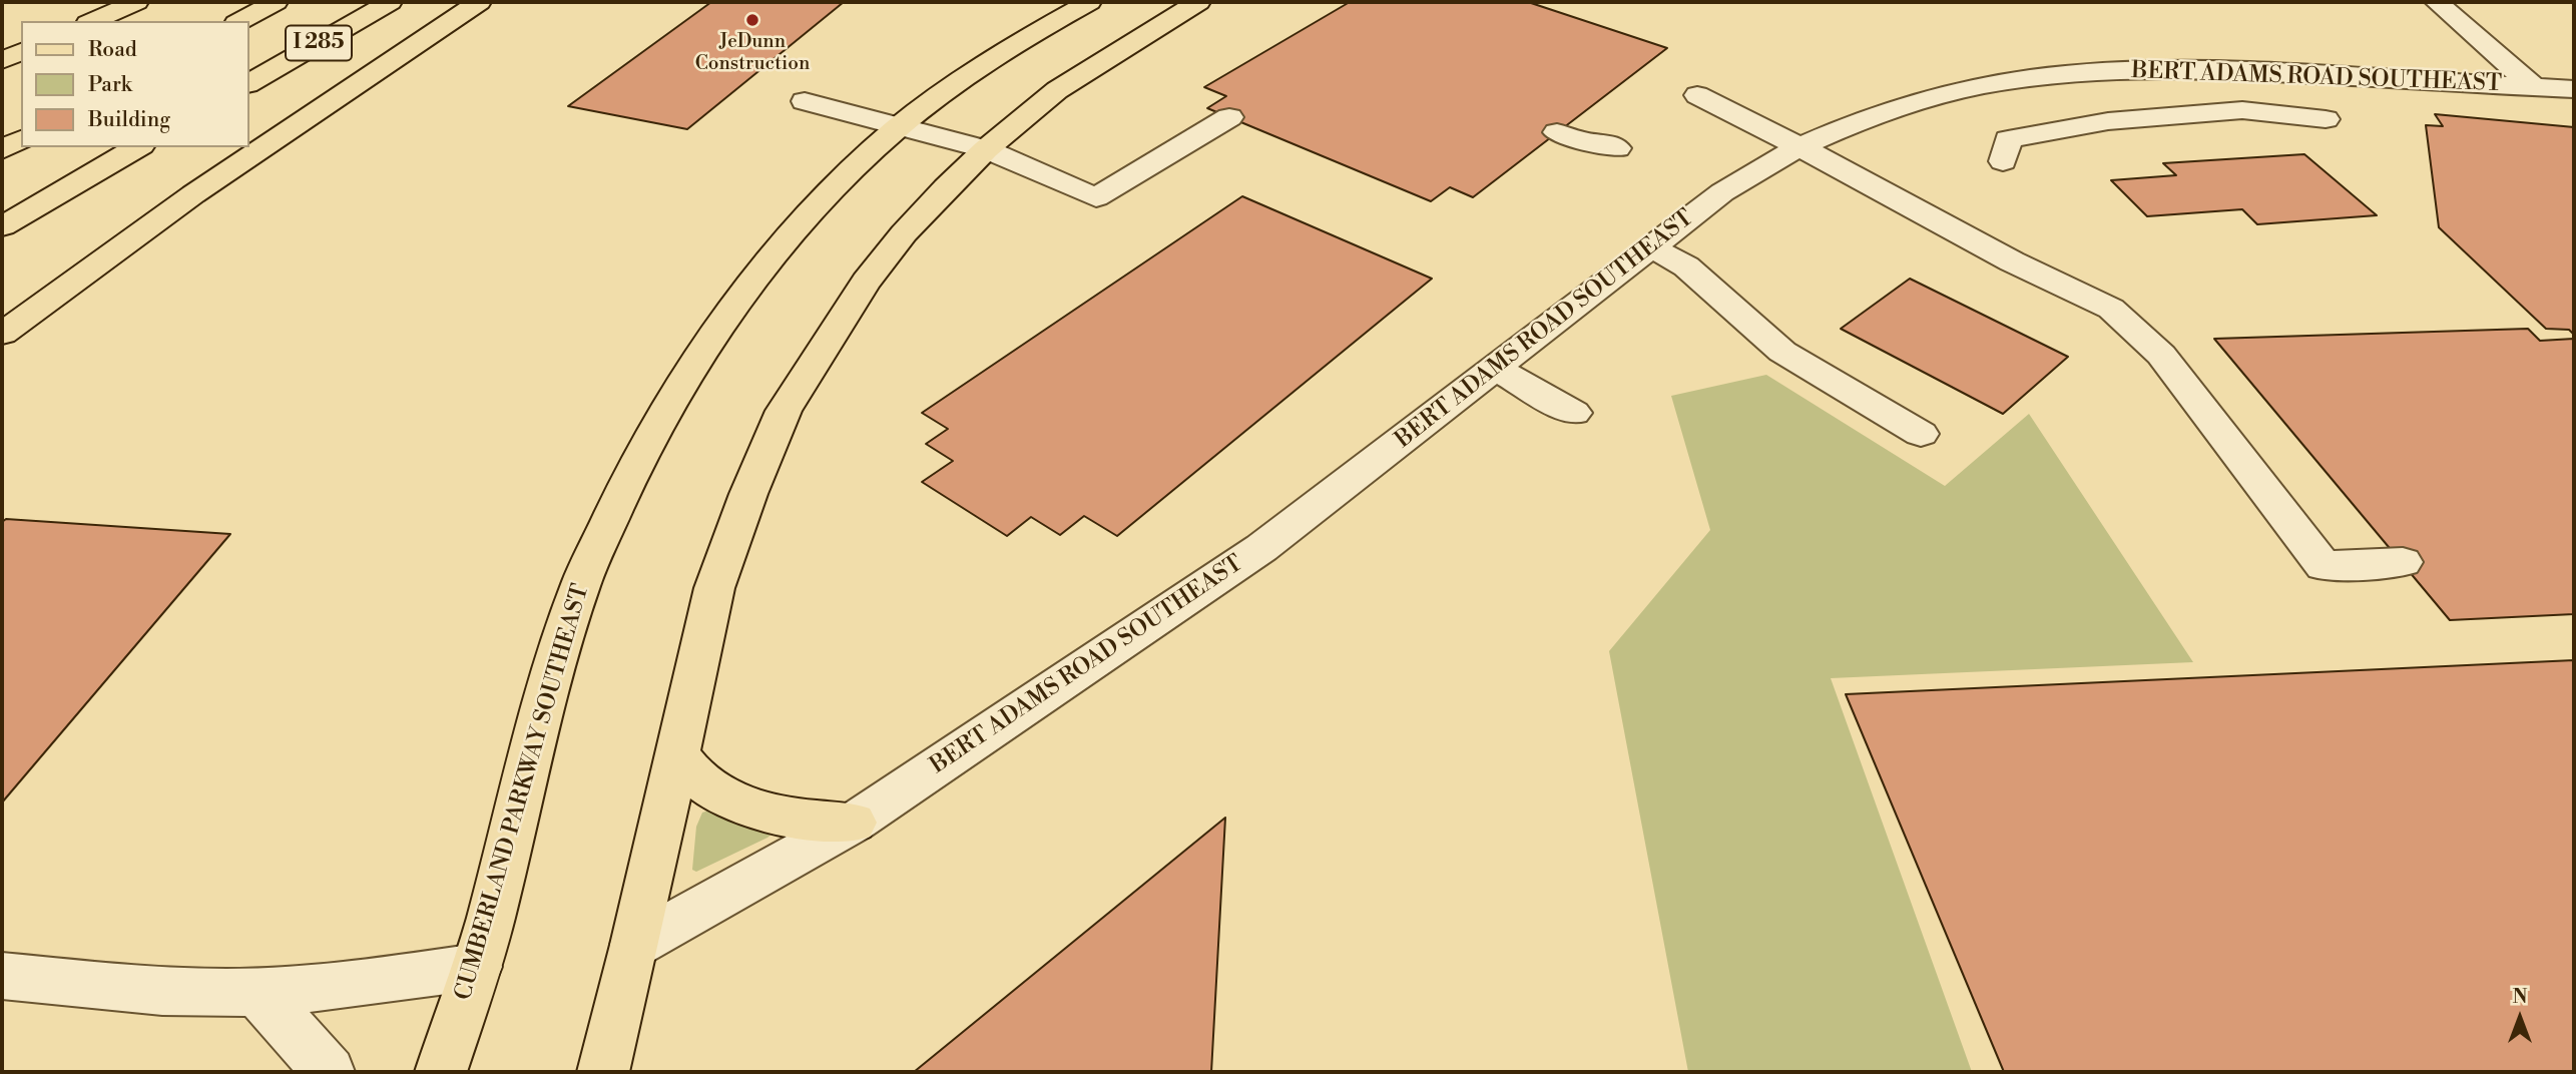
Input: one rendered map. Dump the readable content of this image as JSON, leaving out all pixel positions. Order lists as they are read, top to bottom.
{
  "streets": {
    "main road": ["I 285", "CUMBERLAND PARKWAY SOUTHEAST"],
    "street": ["BERT ADAMS ROAD SOUTHEAST"]
  },
  "places": ["JeDunn Construction"],
  "legend": ["Road", "Park", "Building"],
  "north": "top"
}
